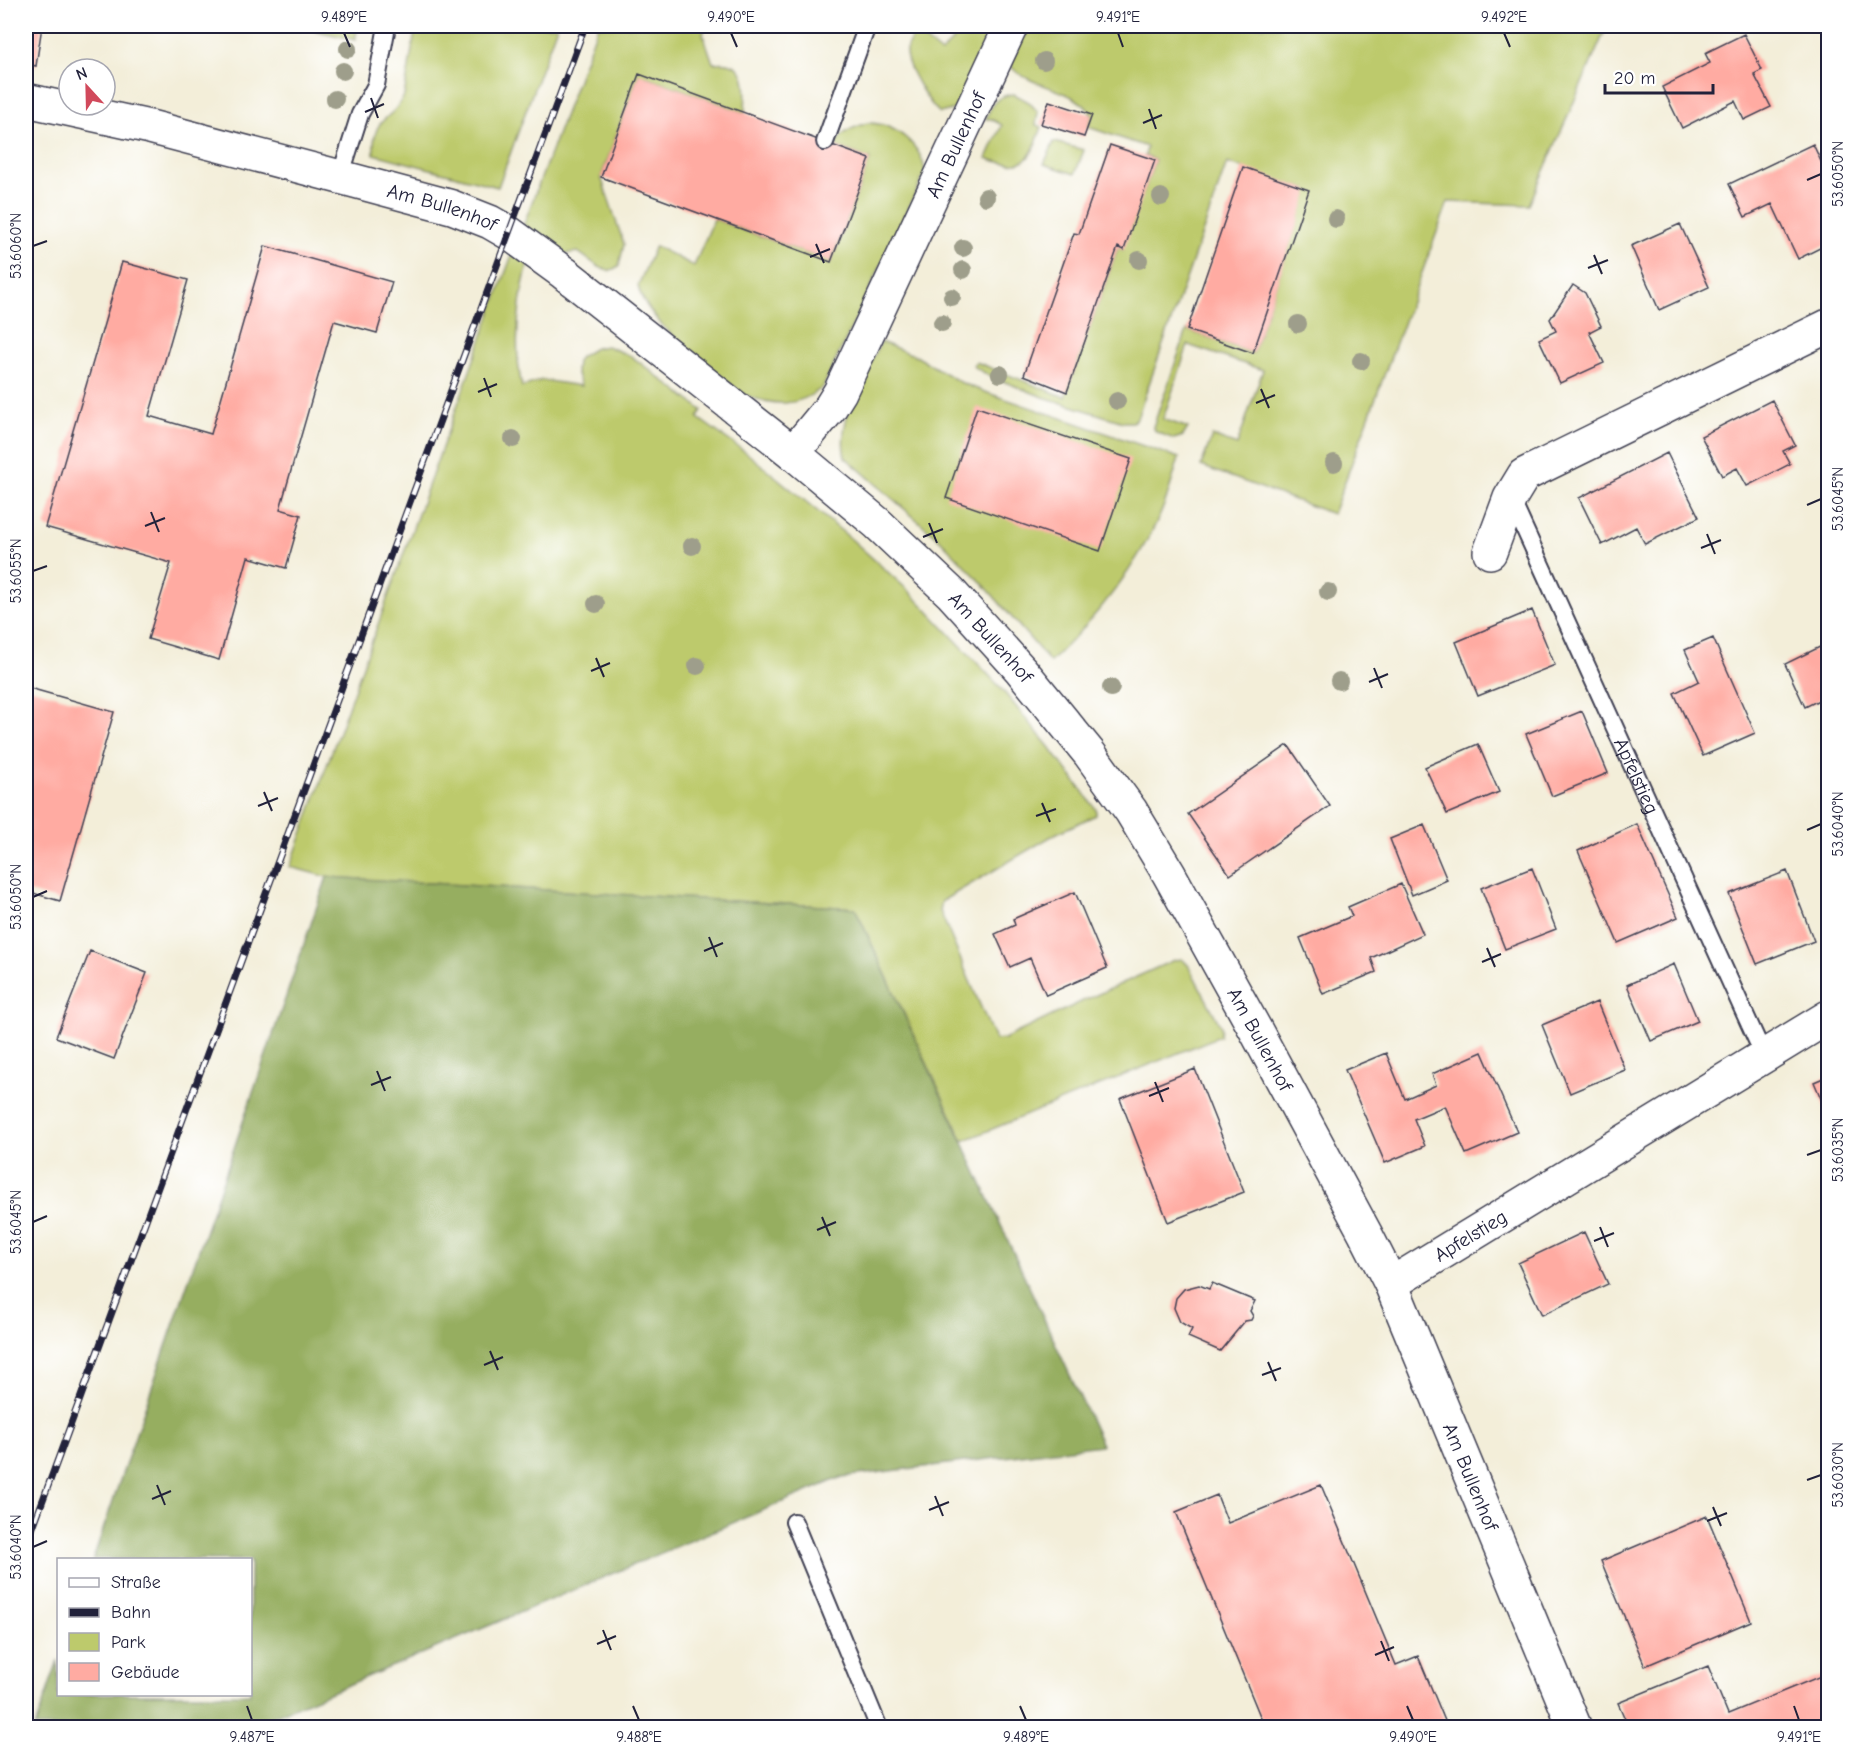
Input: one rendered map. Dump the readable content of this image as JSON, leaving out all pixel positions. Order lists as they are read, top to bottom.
{
  "streets": {
    "street": ["Am Bullenhof", "Apfelstieg"]
  },
  "crossings": [
    ["Am Bullenhof", "Apfelstieg"]
  ],
  "legend": [
    "Straße",
    "Bahn",
    "Park",
    "Gebäude"
  ],
  "scale_bar": "20 m",
  "north": "top",
  "coordinates": [
    "9.489°E",
    "9.490°E",
    "9.491°E",
    "9.492°E",
    "53.6050°N",
    "53.6060°N",
    "53.6045°N",
    "53.6055°N",
    "53.6040°N",
    "53.6035°N",
    "53.6030°N",
    "9.487°E",
    "9.488°E"
  ]
}
